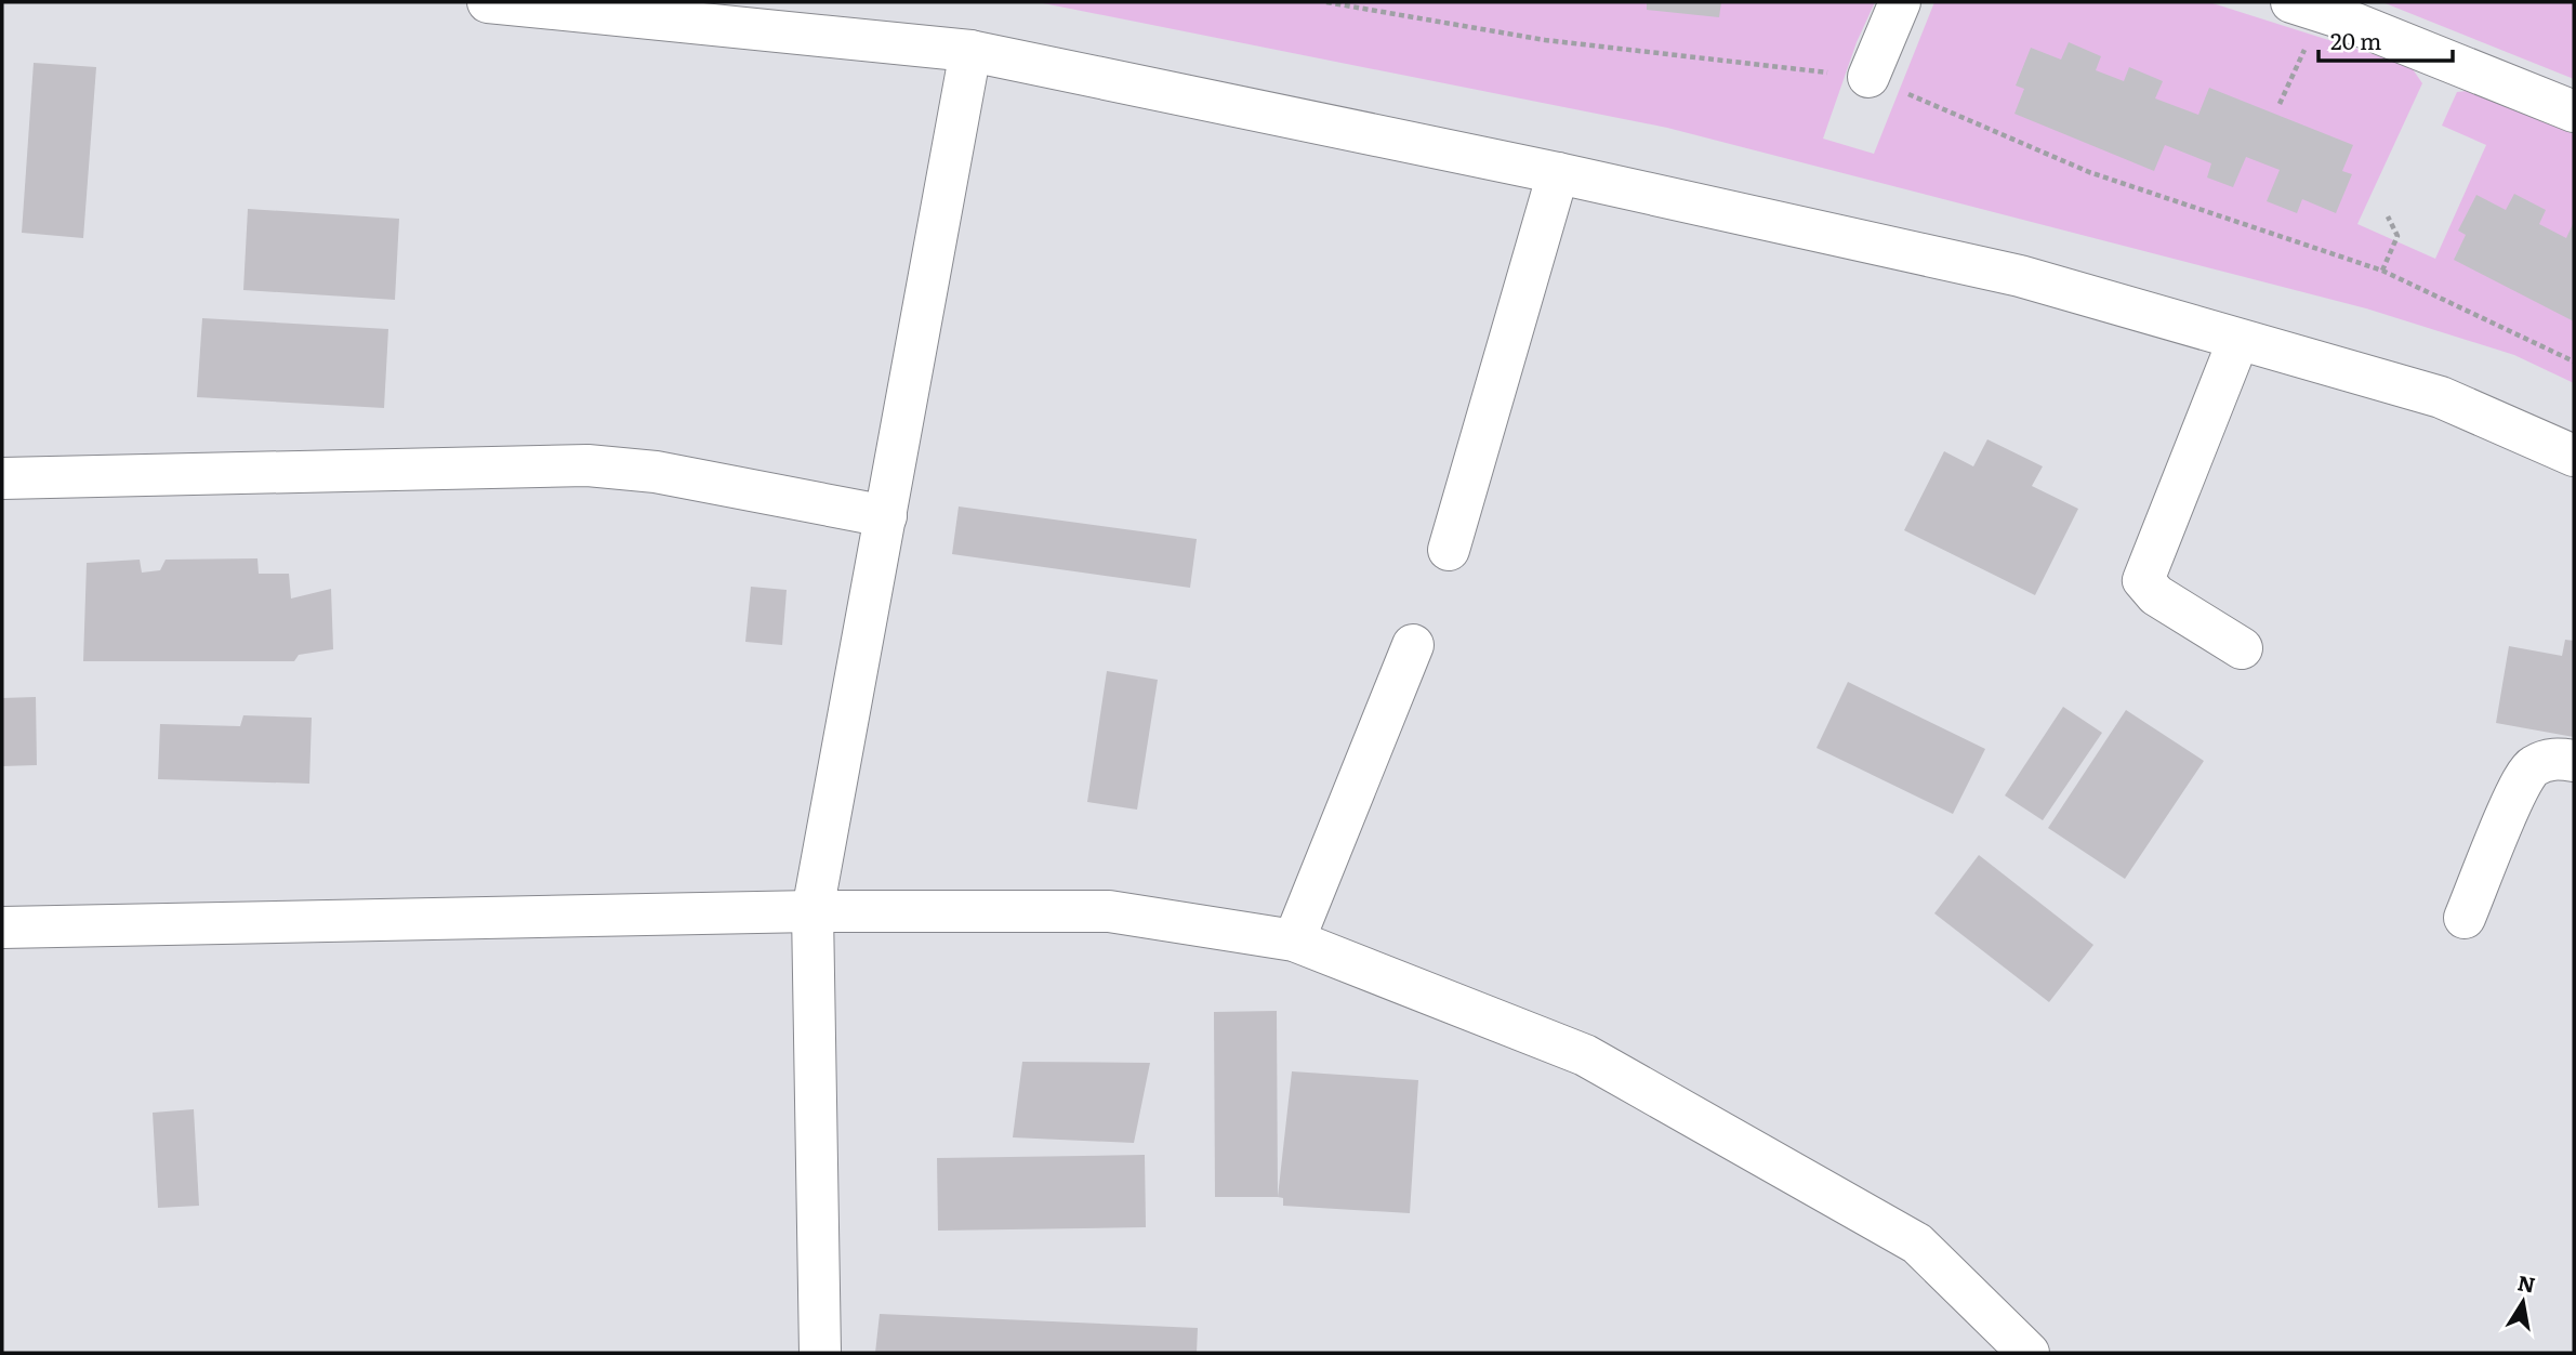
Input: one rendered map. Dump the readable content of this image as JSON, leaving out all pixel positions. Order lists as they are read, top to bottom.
{
  "scale_bar": "20 m",
  "north": "top"
}
